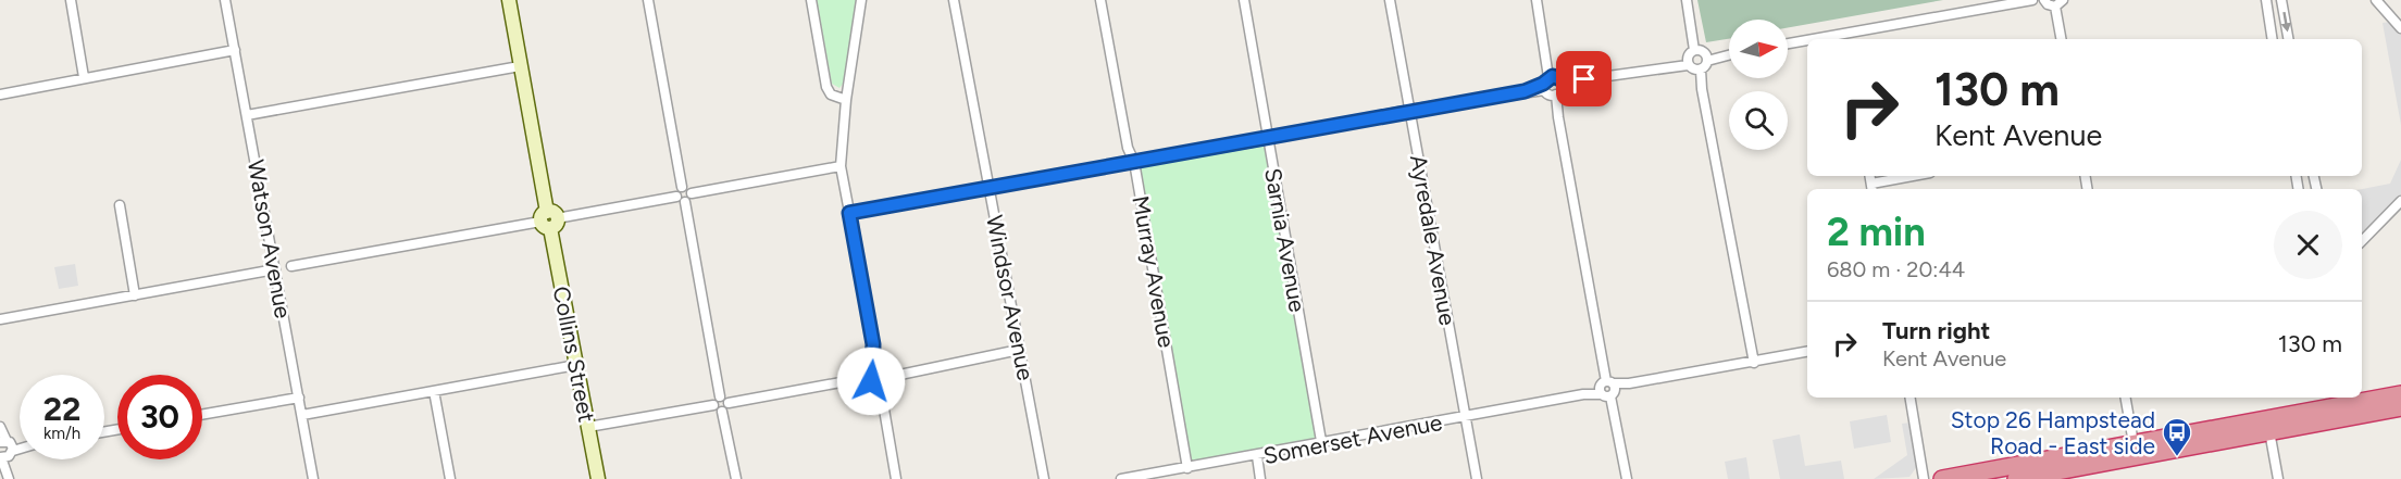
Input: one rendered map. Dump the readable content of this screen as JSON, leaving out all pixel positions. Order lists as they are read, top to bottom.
{
  "streets": {
    "street": [
      "Watson Avenue",
      "Sarnia Avenue",
      "Ayredale Avenue",
      "Murray Avenue",
      "Windsor Avenue",
      "Collins Street",
      "Somerset Avenue"
    ]
  },
  "crossings": [
    ["Sarnia Avenue", "Somerset Avenue"],
    ["Ayredale Avenue", "Somerset Avenue"],
    ["Murray Avenue", "Somerset Avenue"]
  ],
  "places": {
    "bus stop": ["Stop 26 Hampstead Road - East side"]
  },
  "north": "right",
  "page": {
    "turn": ["130 m", "Kent Avenue"],
    "heading": ["2 min", "680 m · 20:44"],
    "list": [
      {
        "name": "Turn right",
        "note": "Kent Avenue",
        "value": "130 m"
      }
    ],
    "speed": "22 km/h",
    "limit": "30"
  }
}
